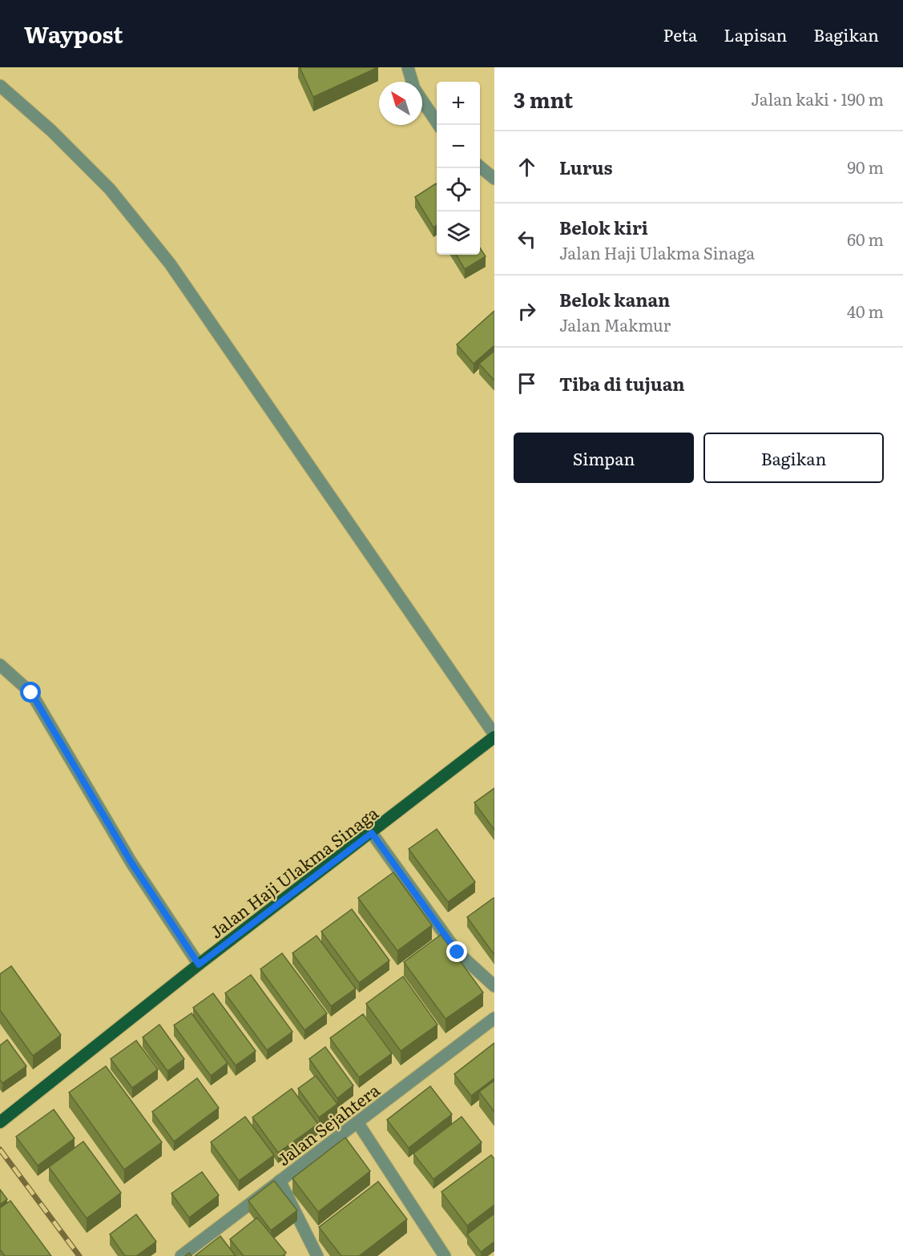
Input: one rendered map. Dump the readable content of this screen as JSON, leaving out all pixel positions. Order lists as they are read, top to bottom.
{
  "streets": {
    "main road": ["Jalan Haji Ulakma Sinaga"],
    "street": ["Jalan Sejahtera"]
  },
  "north": "top left",
  "page": {
    "header": "Waypost",
    "nav": ["Peta", "Lapisan", "Bagikan"],
    "heading": ["3 mnt", "Jalan kaki · 190 m"],
    "map_buttons": ["+", "−"],
    "list": [
      ["Lurus", "90 m"],
      ["Belok kiri", "Jalan Haji Ulakma Sinaga", "60 m"],
      ["Belok kanan", "Jalan Makmur", "40 m"],
      "Tiba di tujuan"
    ],
    "buttons": ["Simpan", "Bagikan"]
  }
}
